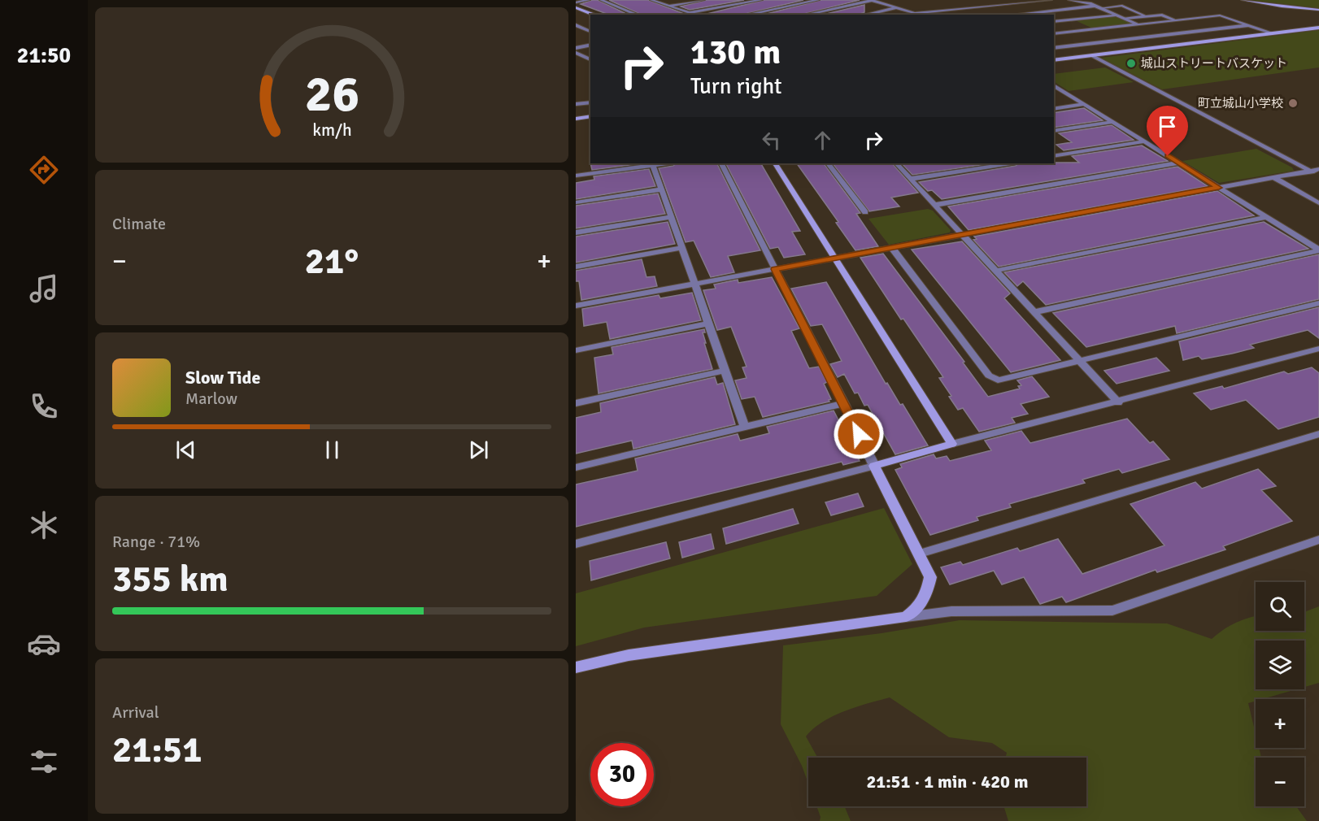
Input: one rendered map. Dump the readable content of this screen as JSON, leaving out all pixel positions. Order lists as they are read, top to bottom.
{
  "places": ["城山ストリートバスケット", "町立城山小学校"],
  "page": {
    "tabs": "21:50",
    "turn": ["130 m", "Turn right"],
    "tile": [
      "Climate",
      ["Range · 71%", "355 km"],
      ["Arrival", "21:51"]
    ],
    "heat": ["−", "21°", "+"],
    "song": ["Slow Tide", "Marlow"],
    "map_buttons": ["+", "−"],
    "limit": "30",
    "trip": "21:51 · 1 min · 420 m",
    "gauge": ["26", "km/h"]
  }
}
